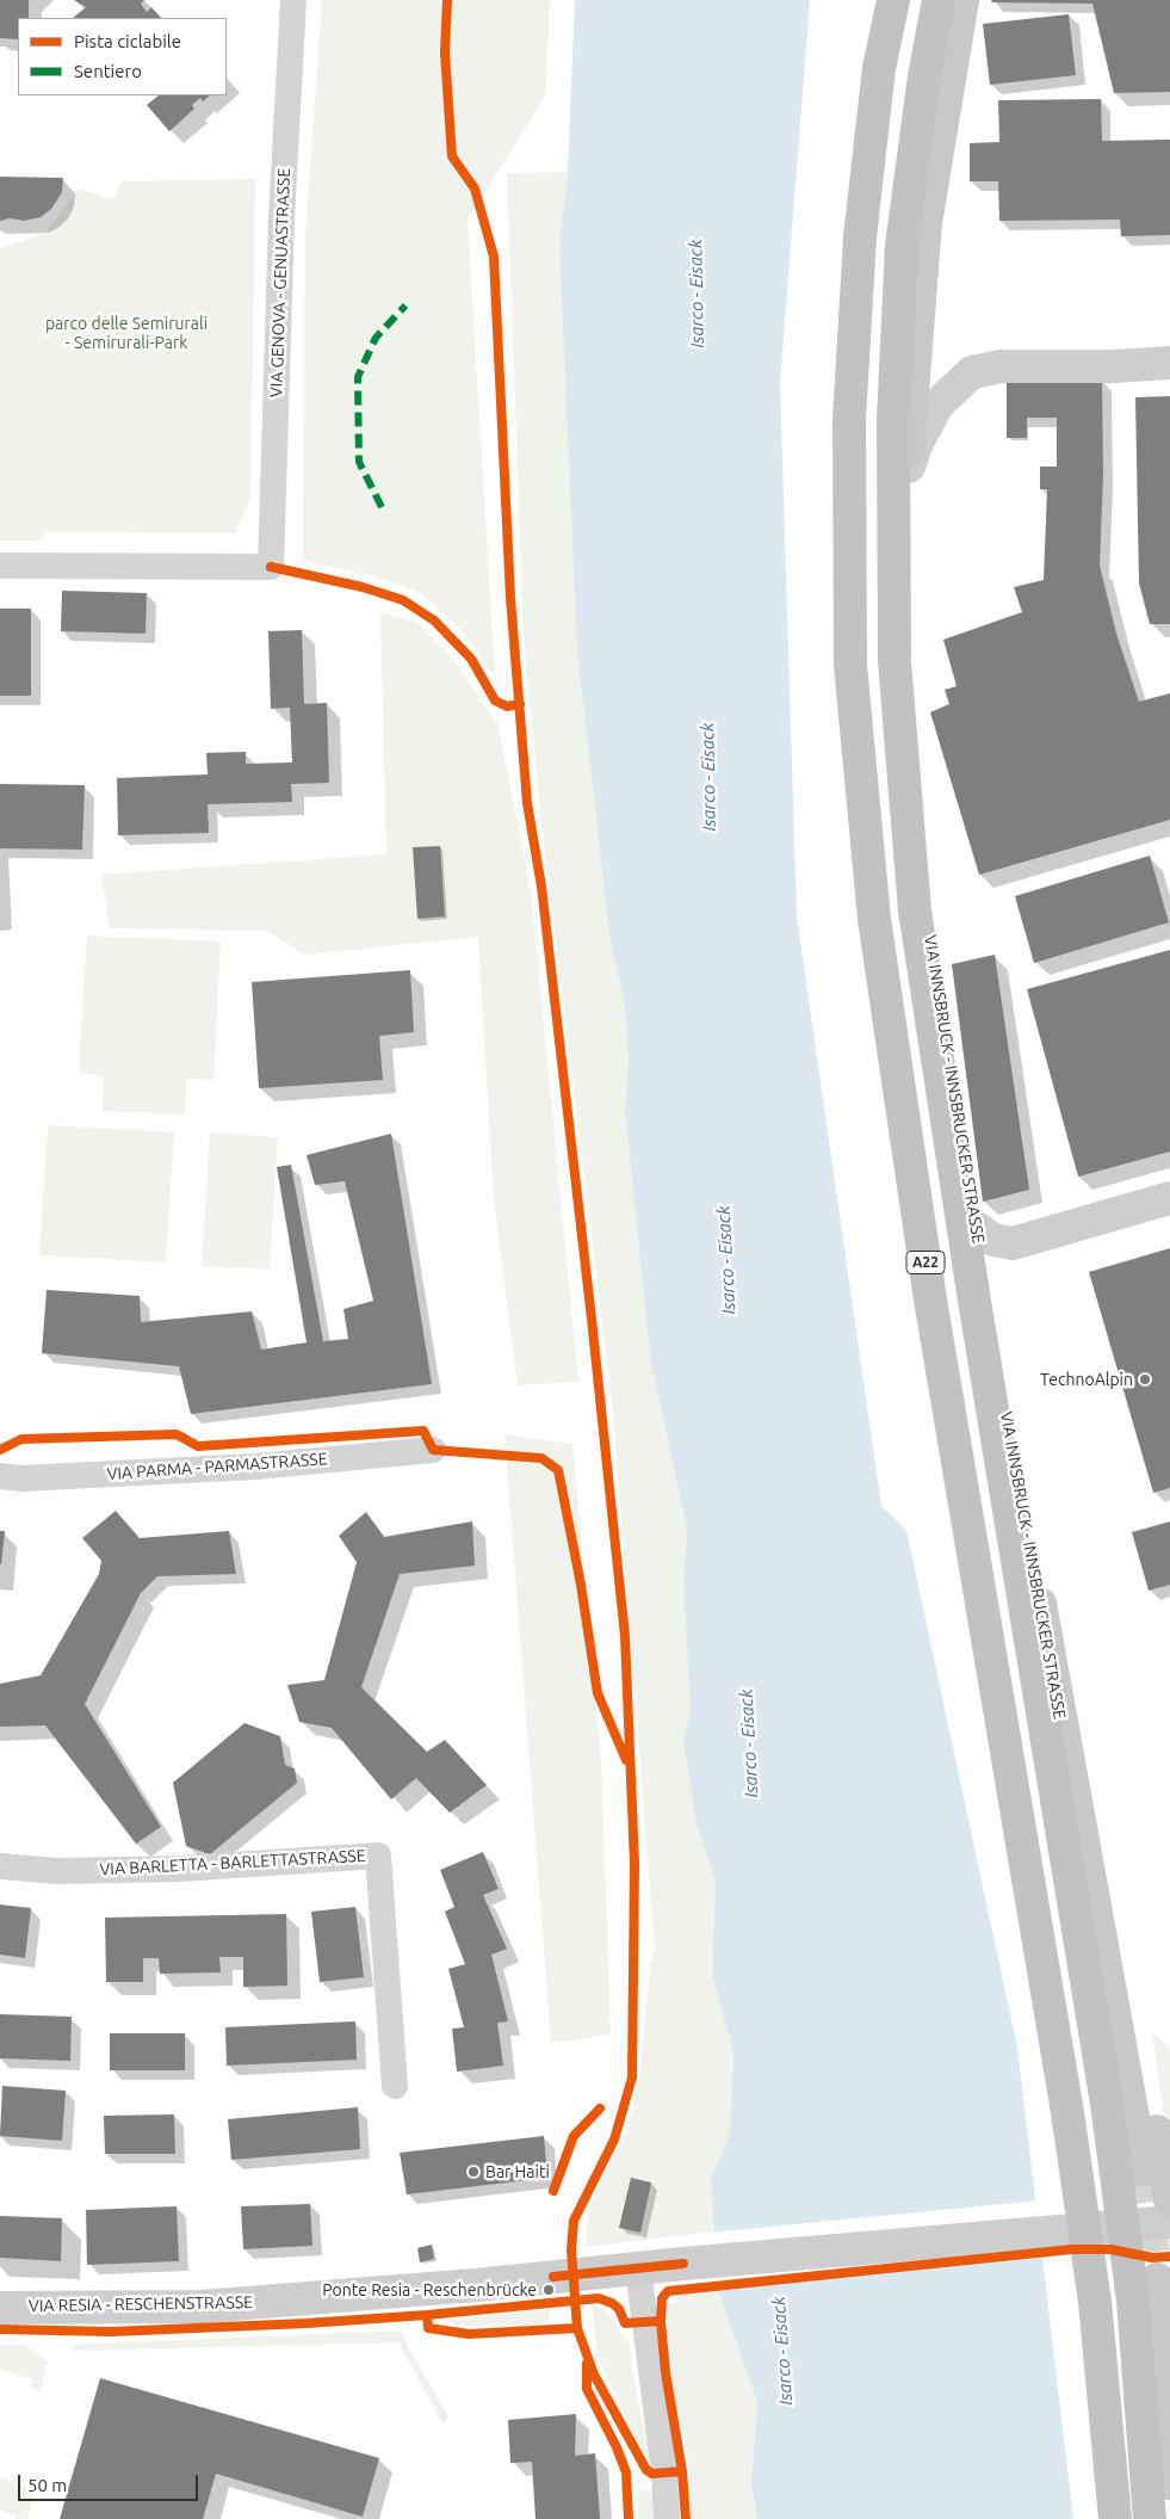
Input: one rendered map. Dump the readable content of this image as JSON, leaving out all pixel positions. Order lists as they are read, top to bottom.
{
  "streets": {
    "highway": ["A22"],
    "main road": ["VIA INNSBRUCK - INNSBRUCKER STRASSE", "VIA RESIA - RESCHENSTRASSE"],
    "street": ["VIA GENOVA - GENUASTRASSE", "VIA PARMA - PARMASTRASSE", "VIA BARLETTA - BARLETTASTRASSE"]
  },
  "water": ["Isarco - Eisack"],
  "parks": ["parco delle Semirurali - Semirurali-Park"],
  "places": ["TechnoAlpin", "Bar Haiti", "Ponte Resia - Reschenbrücke"],
  "legend": ["Pista ciclabile", "Sentiero"],
  "scale_bar": "50 m"
}
